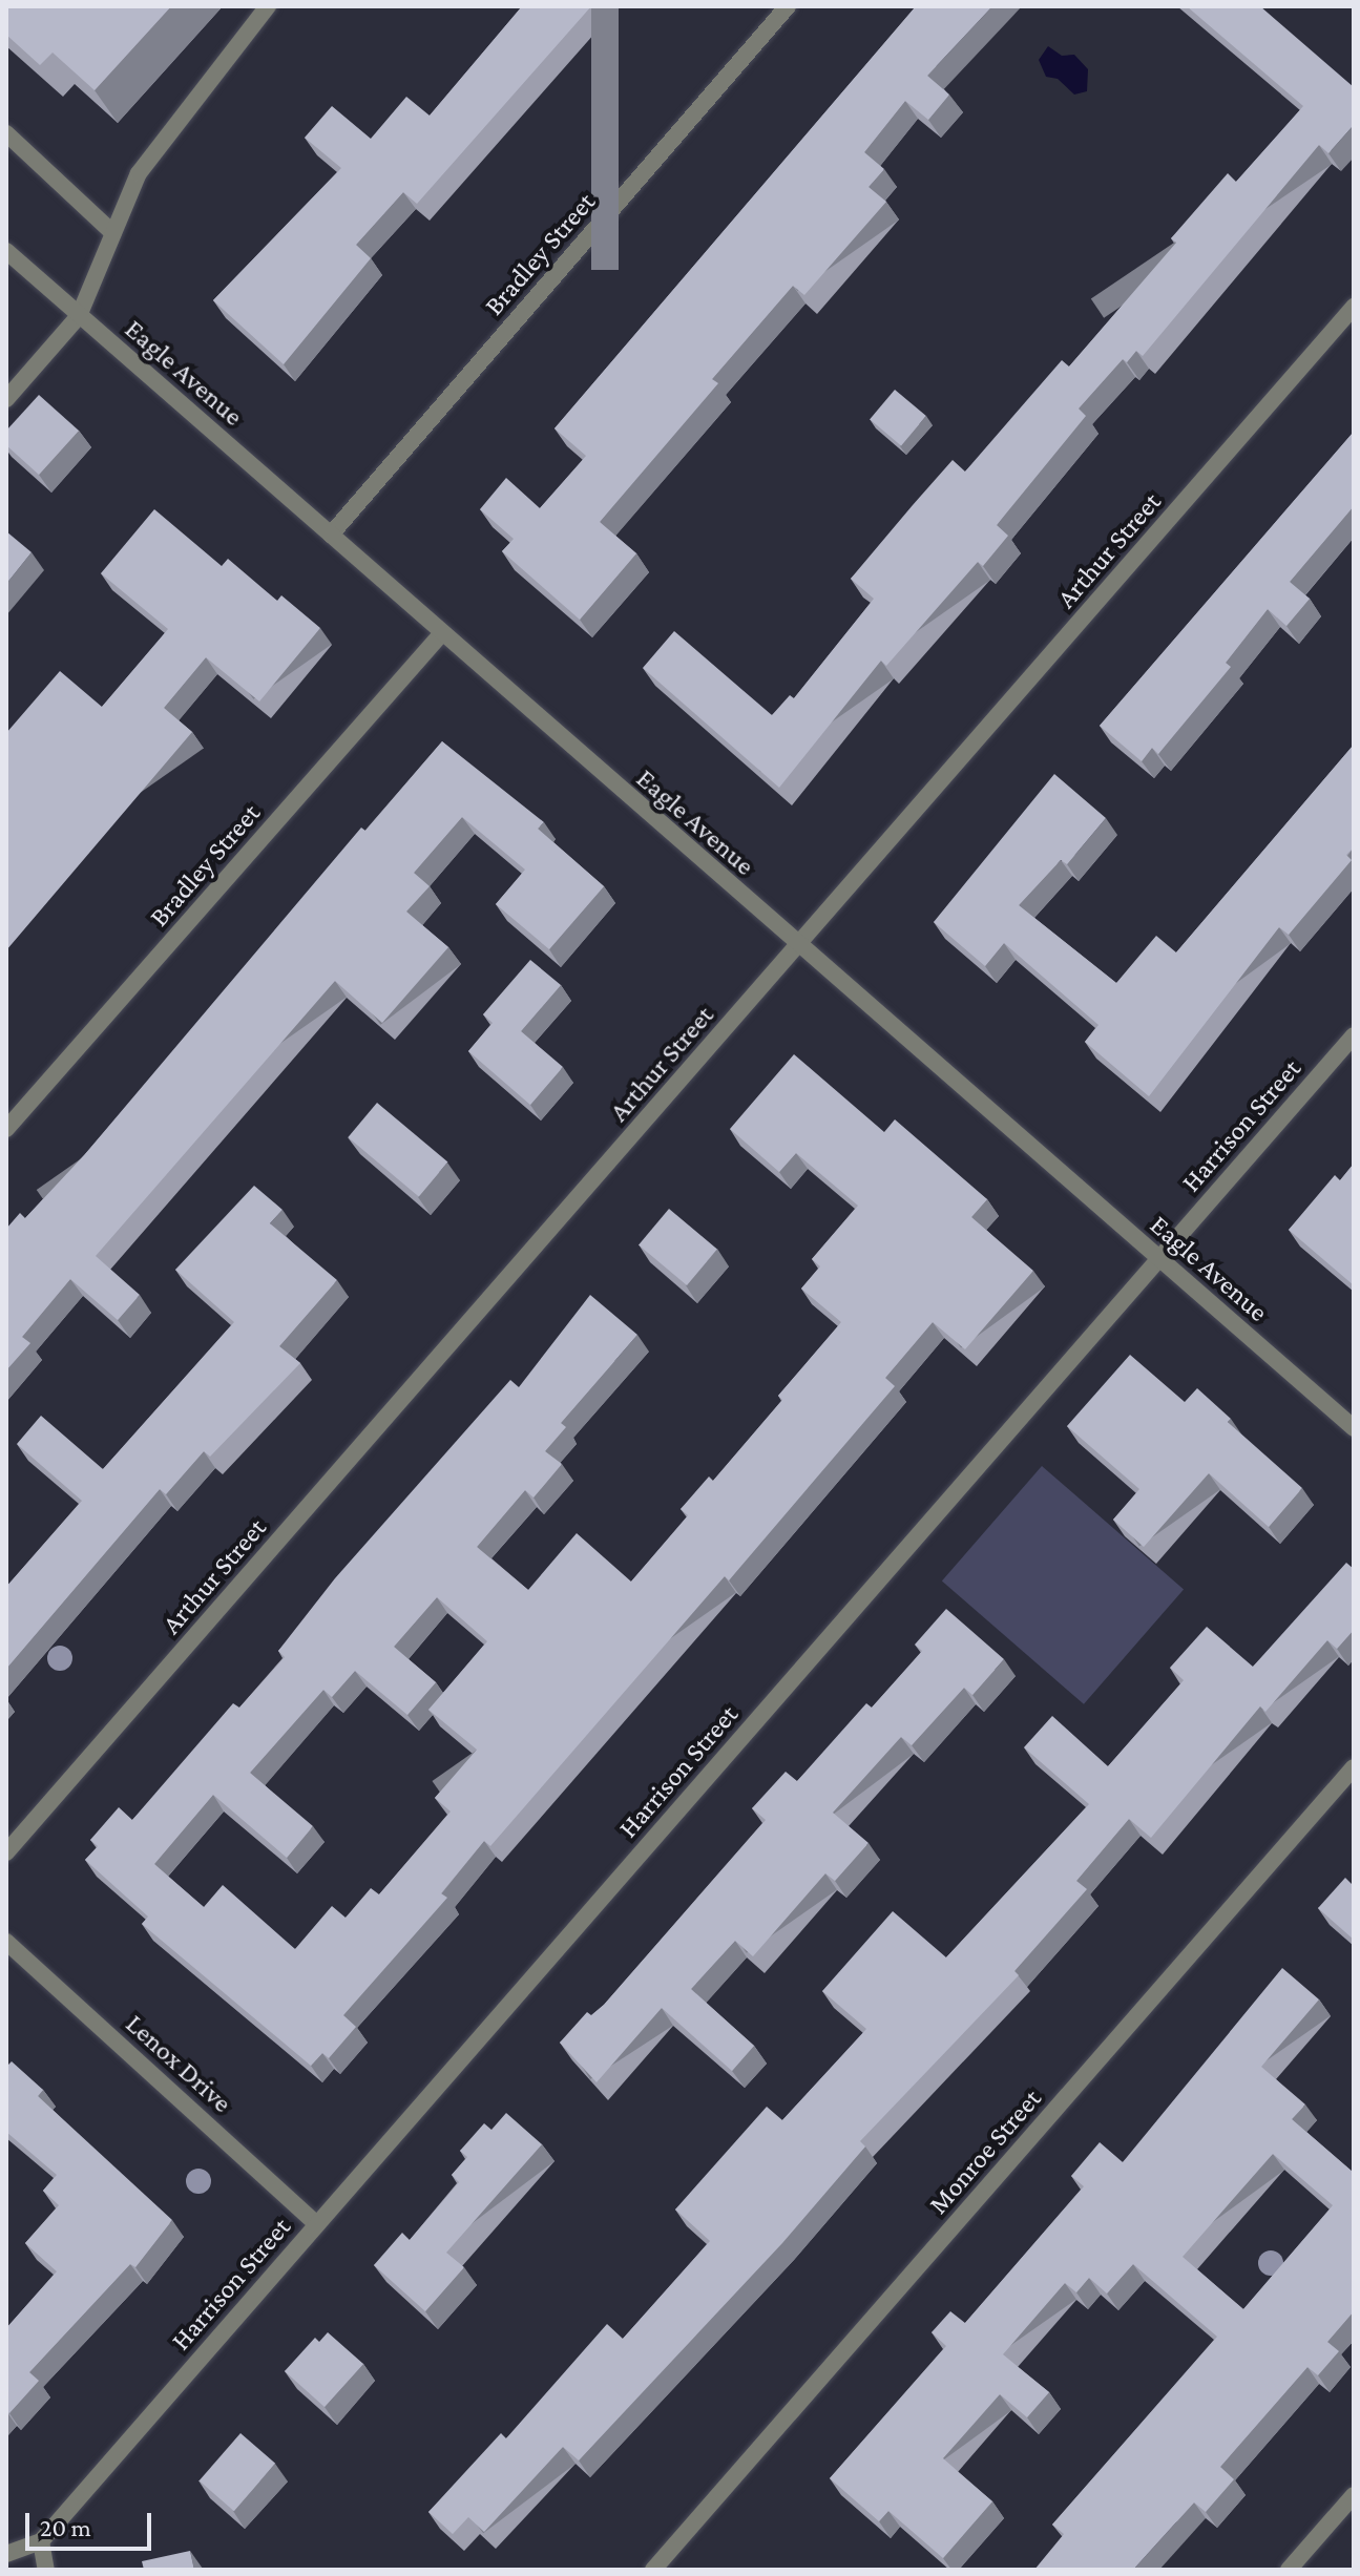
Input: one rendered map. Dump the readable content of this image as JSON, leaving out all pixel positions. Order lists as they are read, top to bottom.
{
  "streets": {
    "street": [
      "Bradley Street",
      "Eagle Avenue",
      "Arthur Street",
      "Harrison Street",
      "Lenox Drive",
      "Monroe Street"
    ]
  },
  "crossings": [
    ["Bradley Street", "Eagle Avenue"],
    ["Eagle Avenue", "Arthur Street"],
    ["Eagle Avenue", "Harrison Street"],
    ["Harrison Street", "Lenox Drive"]
  ],
  "scale_bar": "20 m"
}
